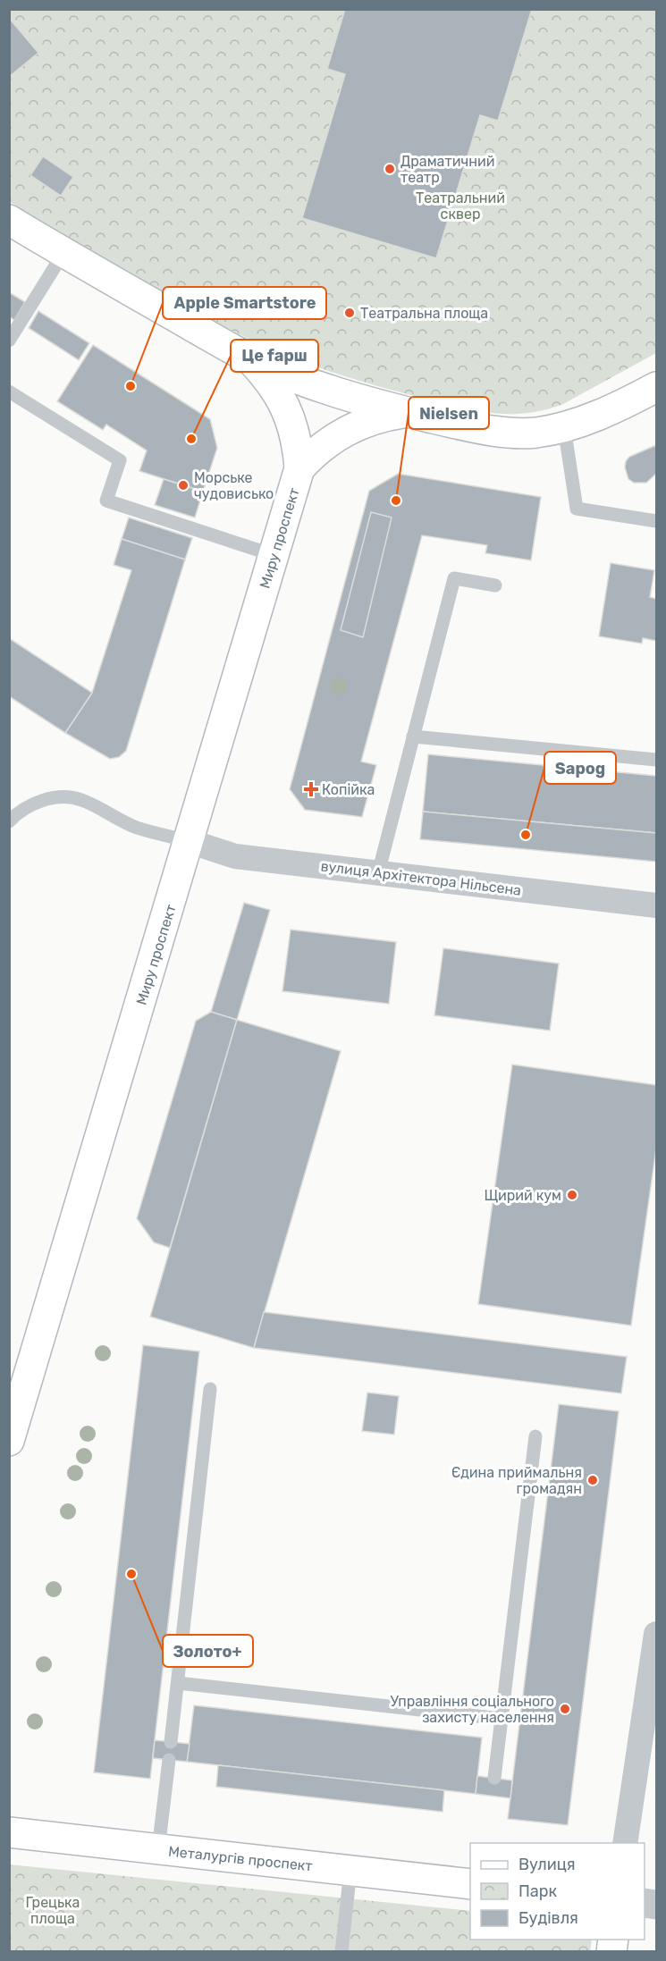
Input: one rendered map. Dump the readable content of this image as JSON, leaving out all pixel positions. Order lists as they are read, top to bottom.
{
  "streets": {
    "main road": ["Миру проспект", "Металургів проспект"],
    "street": ["вулиця Архітектора Нільсена"]
  },
  "crossings": [
    ["Миру проспект", "вулиця Архітектора Нільсена"]
  ],
  "parks": ["Театральний сквер", "Грецька площа"],
  "places": {
    "other": [
      "Драматичний театр",
      "Театральна площа",
      "Apple Smartstore",
      "Це fарш",
      "Морське чудовисько",
      "Nielsen",
      "Sapog",
      "Щирий кум",
      "Єдина приймальня громадян",
      "Золото+",
      "Управління соціального захисту населення"
    ],
    "health": ["Копійка"]
  },
  "legend": ["Вулиця", "Парк", "Будівля"]
}
